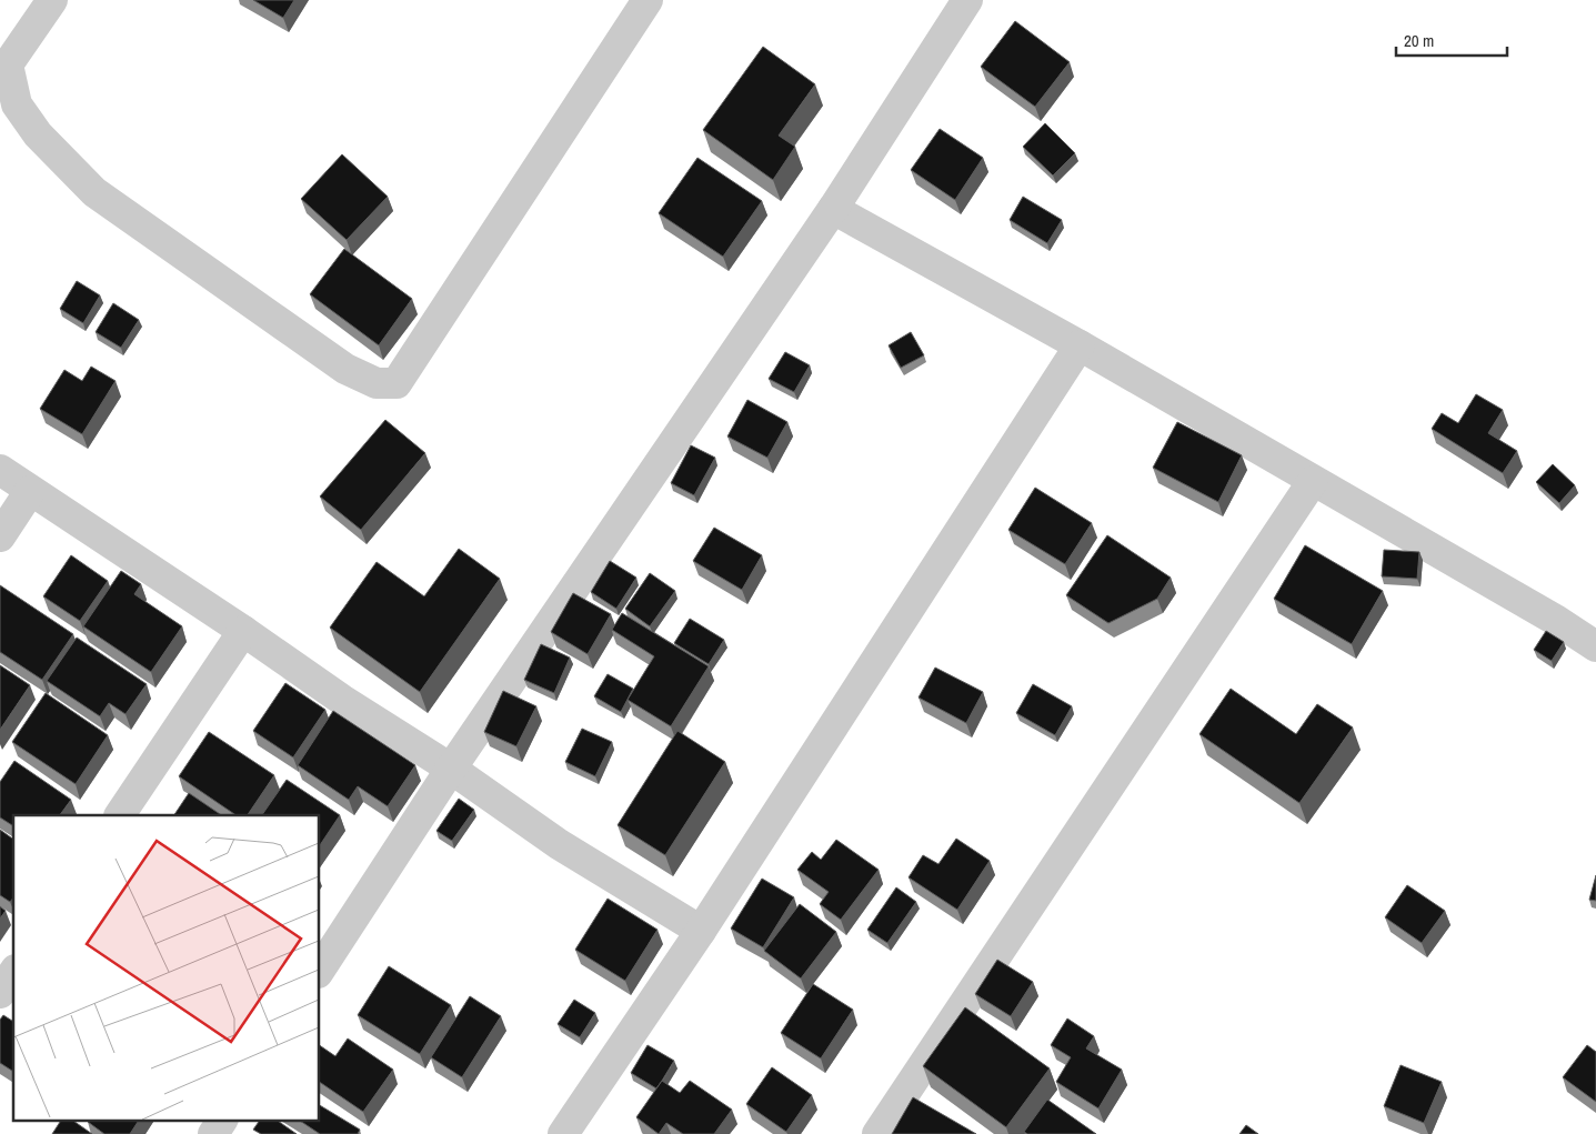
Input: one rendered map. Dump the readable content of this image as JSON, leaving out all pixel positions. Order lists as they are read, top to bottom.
{
  "scale_bar": "20 m"
}
